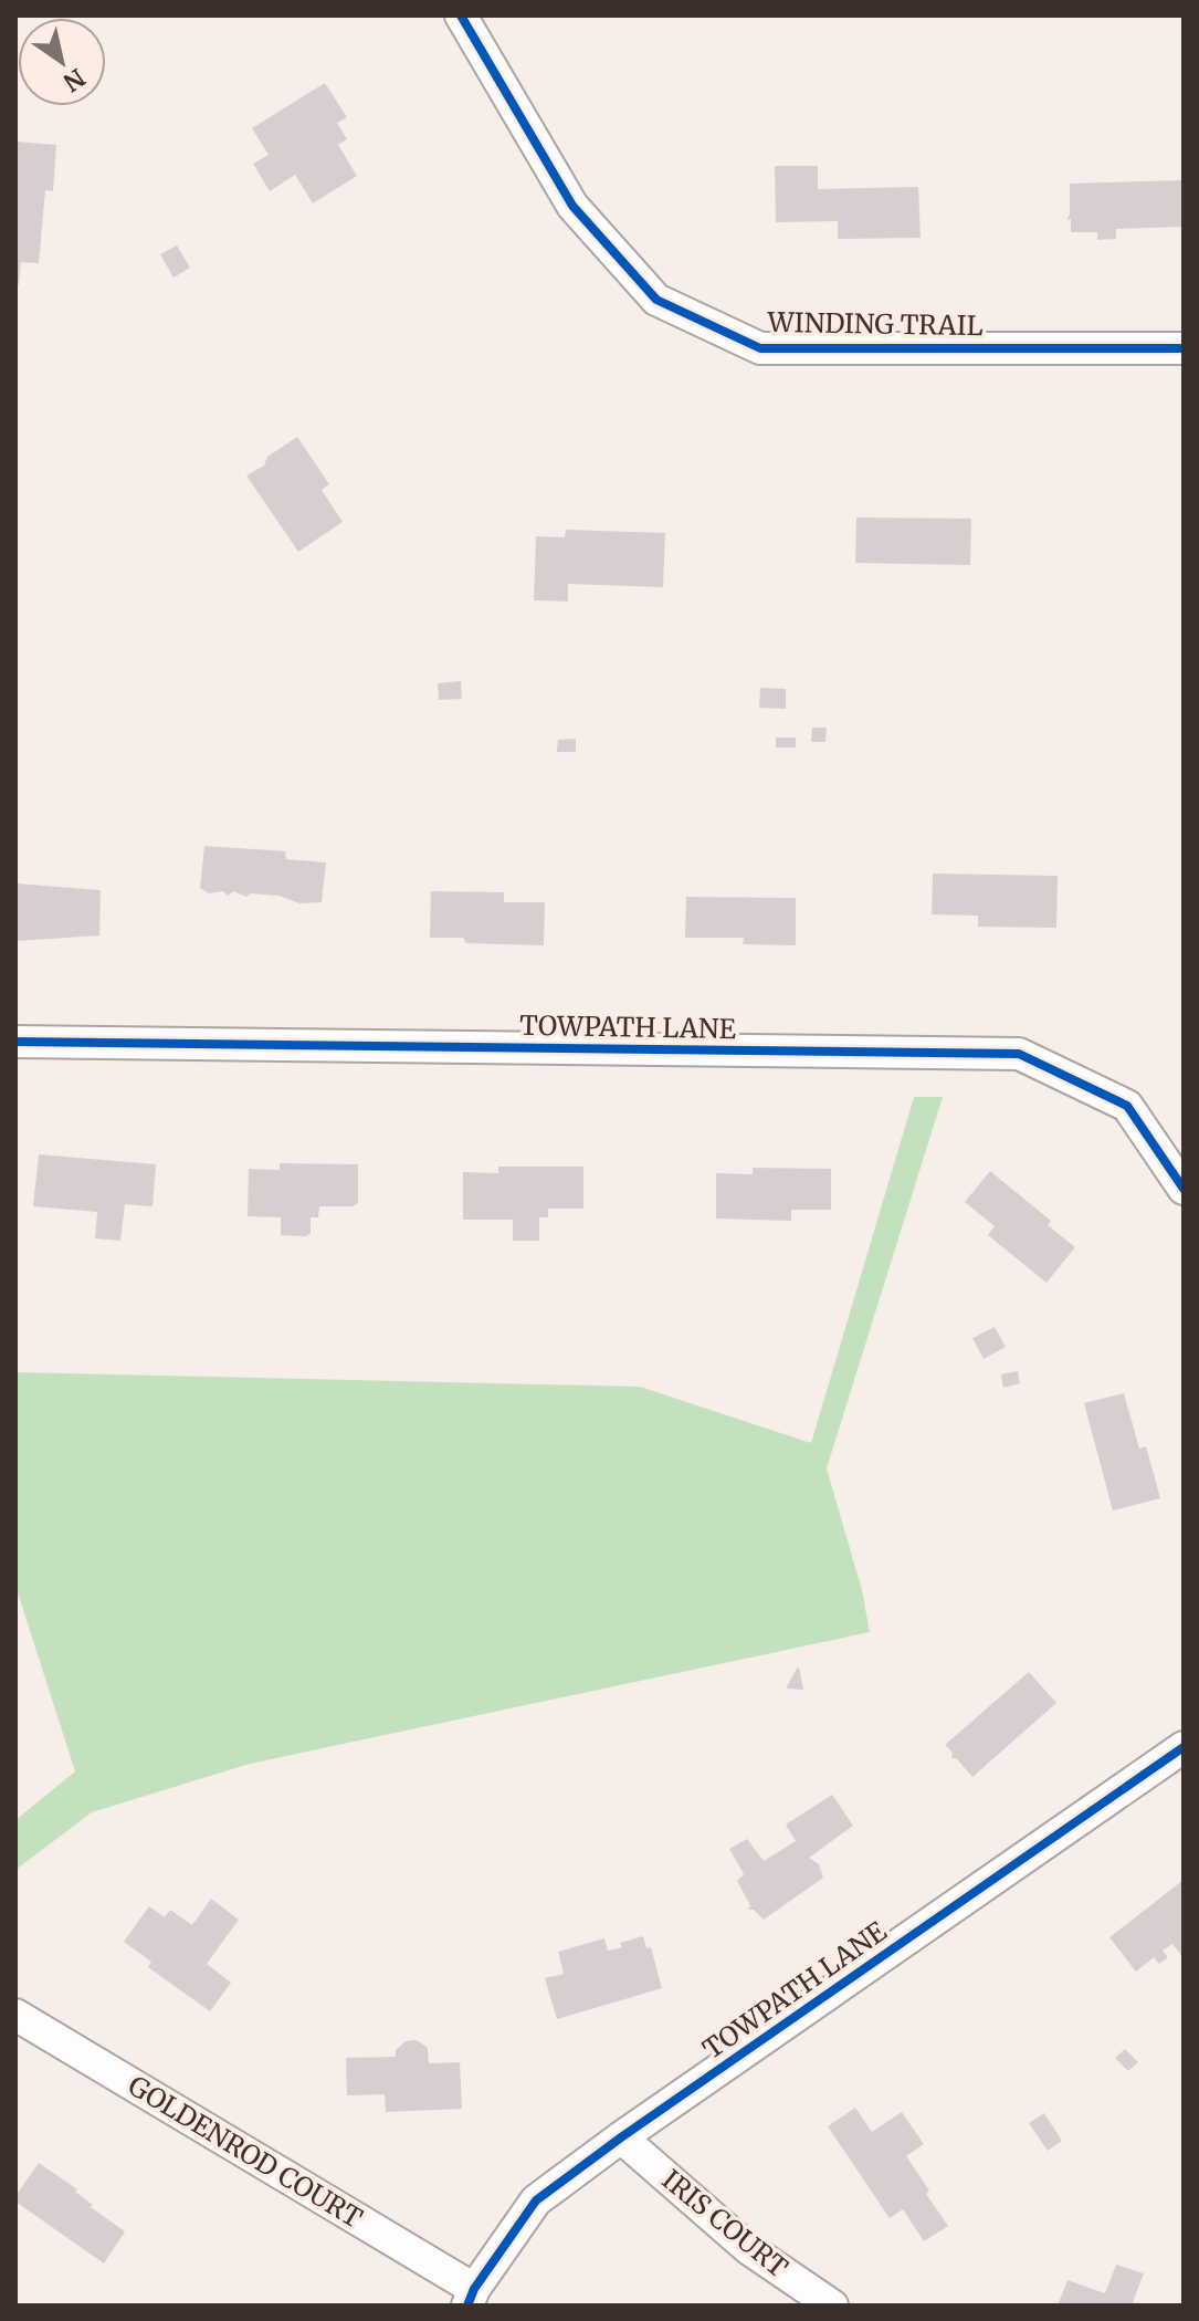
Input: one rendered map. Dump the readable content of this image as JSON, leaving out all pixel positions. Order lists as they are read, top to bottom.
{
  "streets": {
    "street": [
      "WINDING TRAIL",
      "TOWPATH LANE",
      "GOLDENROD COURT",
      "IRIS COURT"
    ]
  },
  "crossings": [
    ["TOWPATH LANE", "GOLDENROD COURT"],
    ["TOWPATH LANE", "IRIS COURT"]
  ],
  "north": "bottom right"
}
